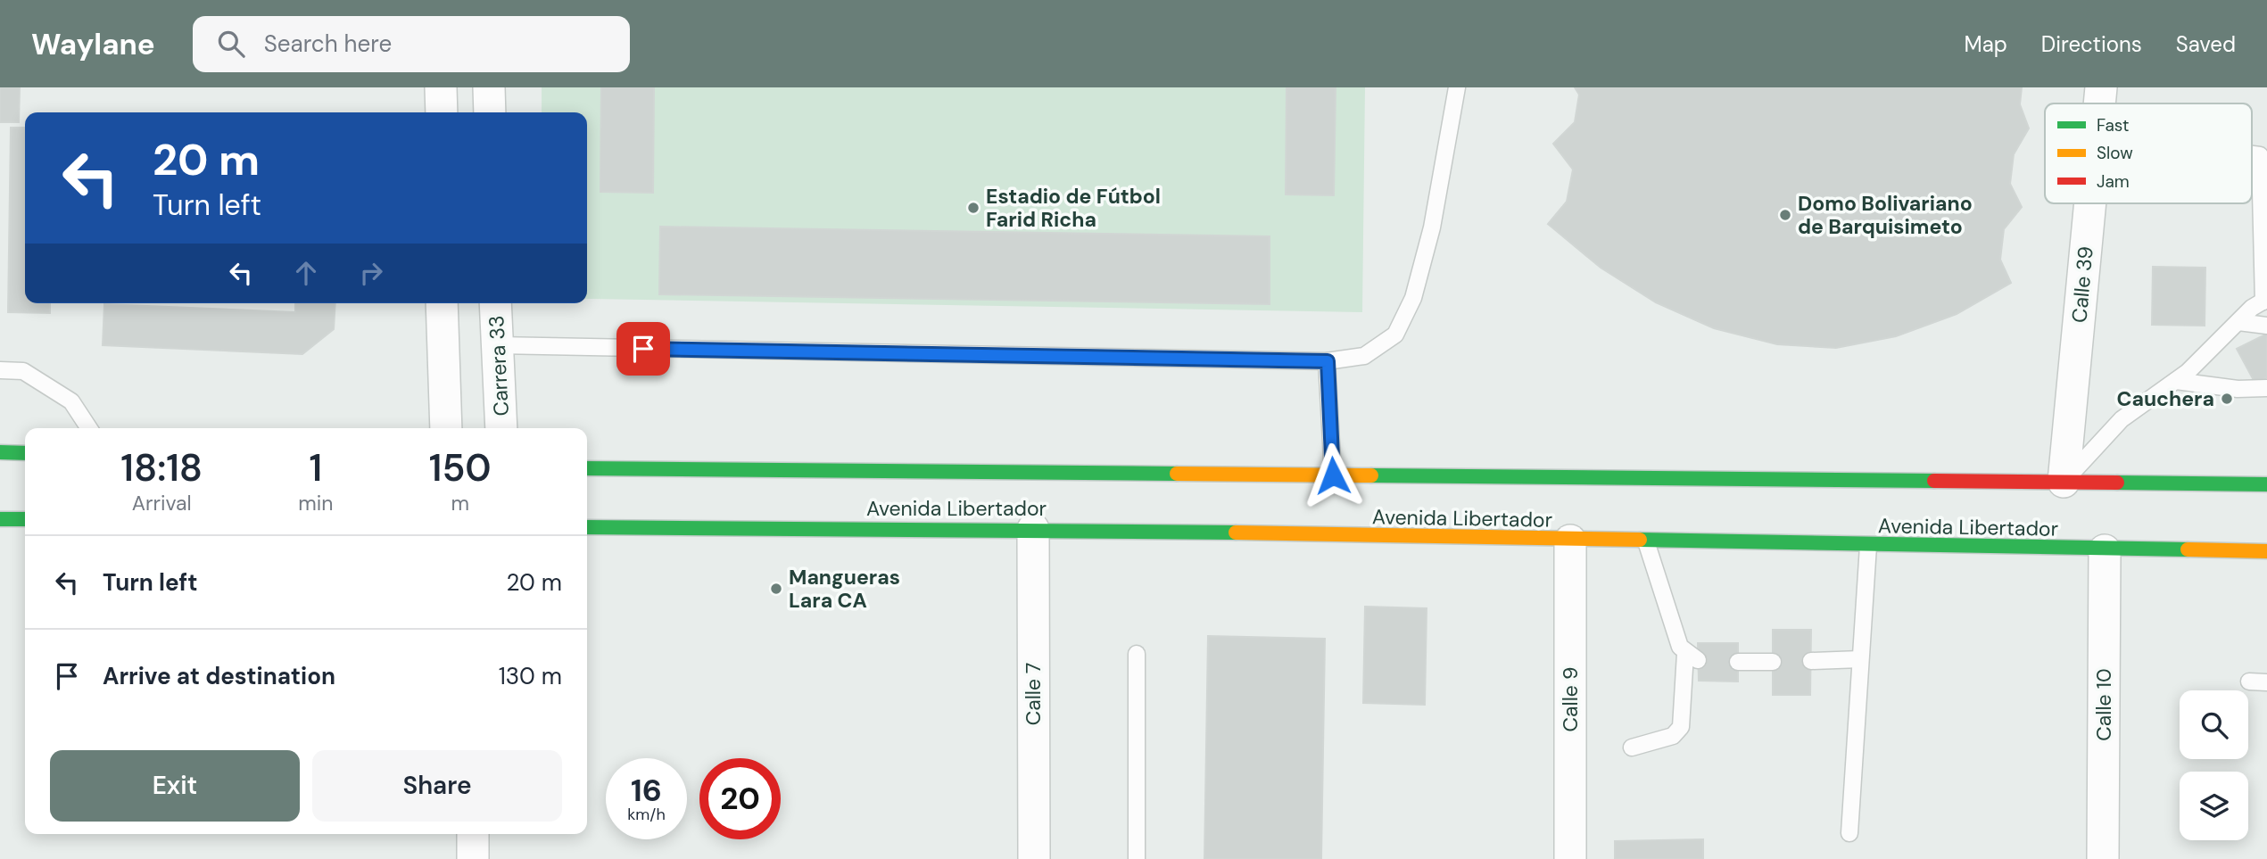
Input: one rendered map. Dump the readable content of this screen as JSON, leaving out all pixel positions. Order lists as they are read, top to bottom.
{
  "streets": {
    "main road": ["Avenida Libertador"],
    "street": [
      "Calle 39",
      "Carrera 33",
      "Calle 7",
      "Calle 9",
      "Calle 10"
    ]
  },
  "crossings": [
    ["Calle 39", "Avenida Libertador"],
    ["Avenida Libertador", "Calle 7"],
    ["Avenida Libertador", "Calle 9"],
    ["Avenida Libertador", "Calle 10"]
  ],
  "places": [
    "Estadio de Fútbol Farid Richa",
    "Domo Bolivariano de Barquisimeto",
    "Cauchera",
    "Mangueras Lara CA"
  ],
  "legend": ["Fast", "Slow", "Jam"],
  "page": {
    "header": "Waylane",
    "search": "Search here",
    "nav": ["Map", "Directions", "Saved"],
    "turn": ["20 m", "Turn left"],
    "eta": [
      "18:18",
      "Arrival",
      "1",
      "min",
      "150",
      "m"
    ],
    "list": [
      {
        "name": "Turn left",
        "value": "20 m"
      },
      {
        "name": "Arrive at destination",
        "value": "130 m"
      }
    ],
    "buttons": ["Exit", "Share"],
    "speed": "16 km/h",
    "limit": "20"
  }
}
